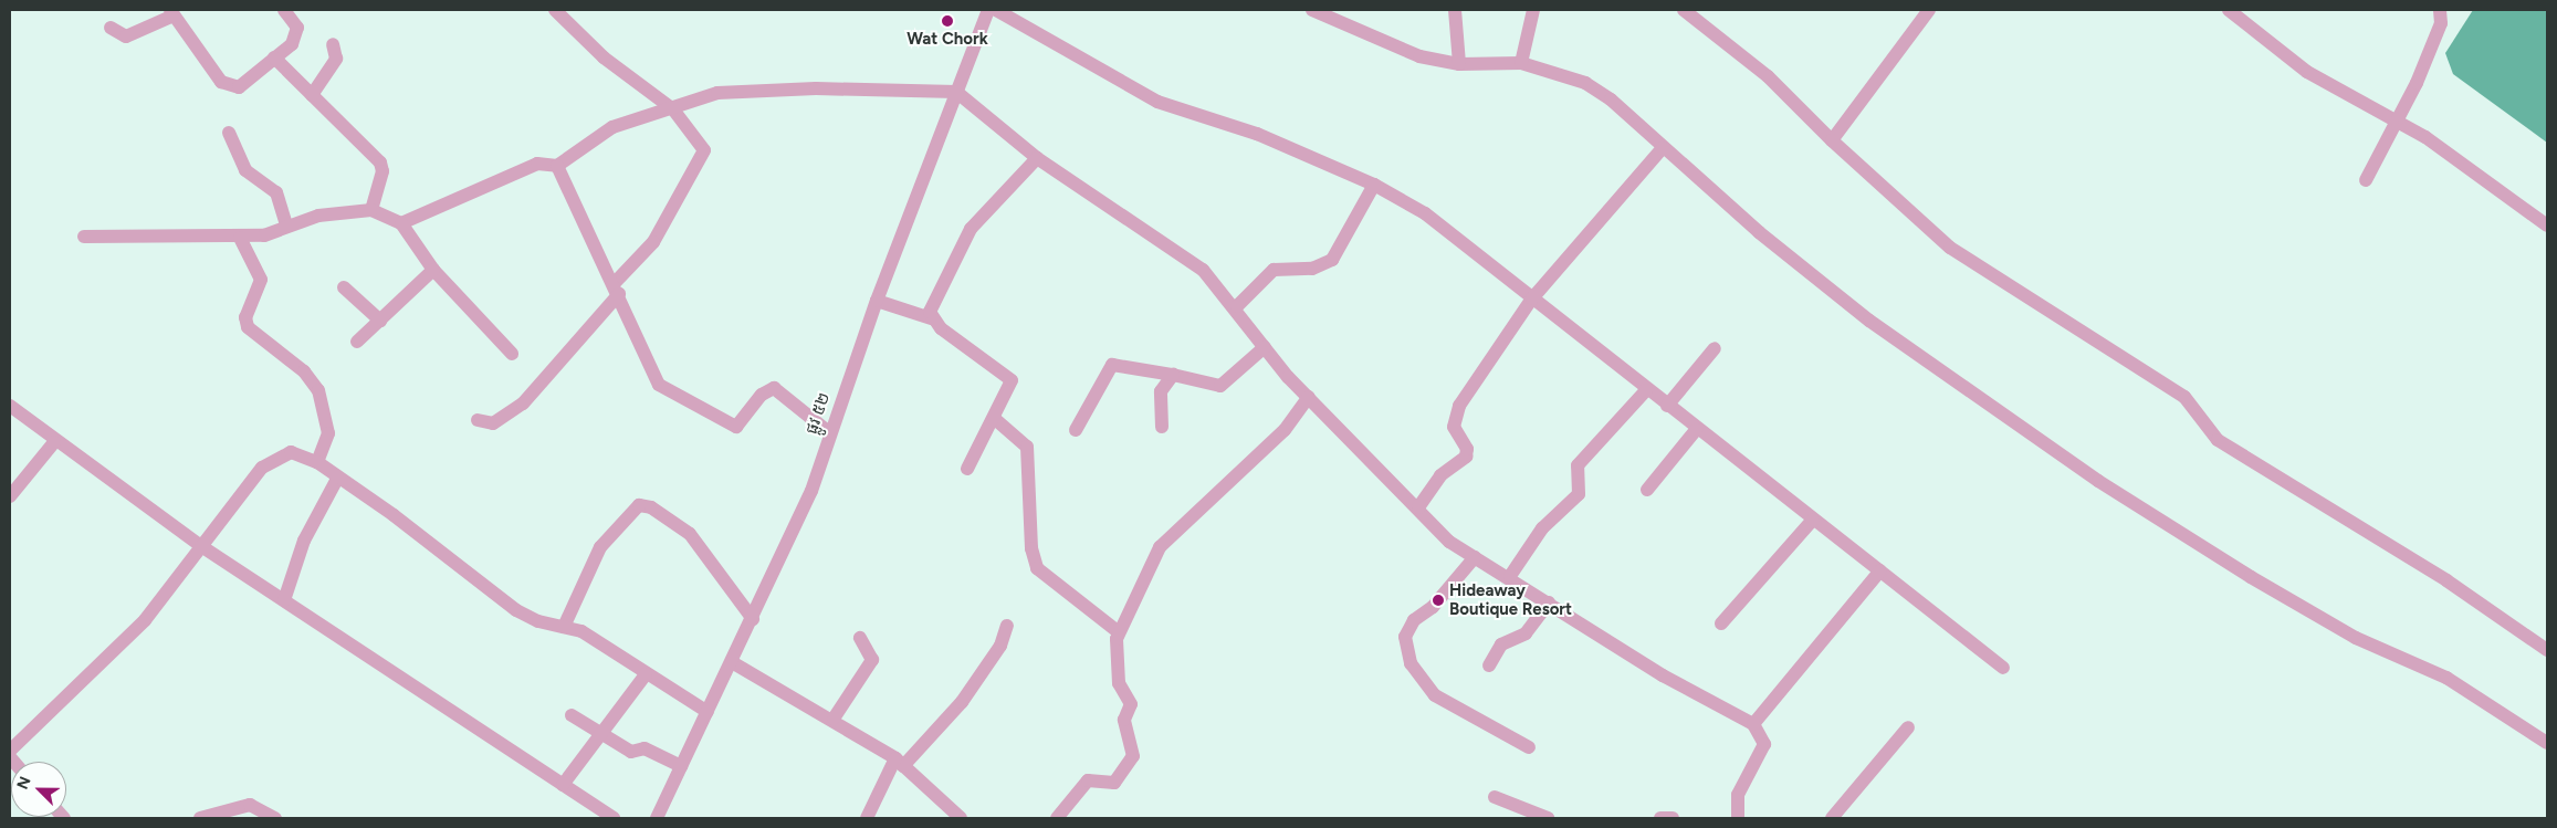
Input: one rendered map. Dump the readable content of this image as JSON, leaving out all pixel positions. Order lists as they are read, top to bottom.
{
  "streets": {
    "street": ["ផ្លូវ ៥២"]
  },
  "places": ["Wat Chork", "Hideaway Boutique Resort"],
  "north": "top left"
}
